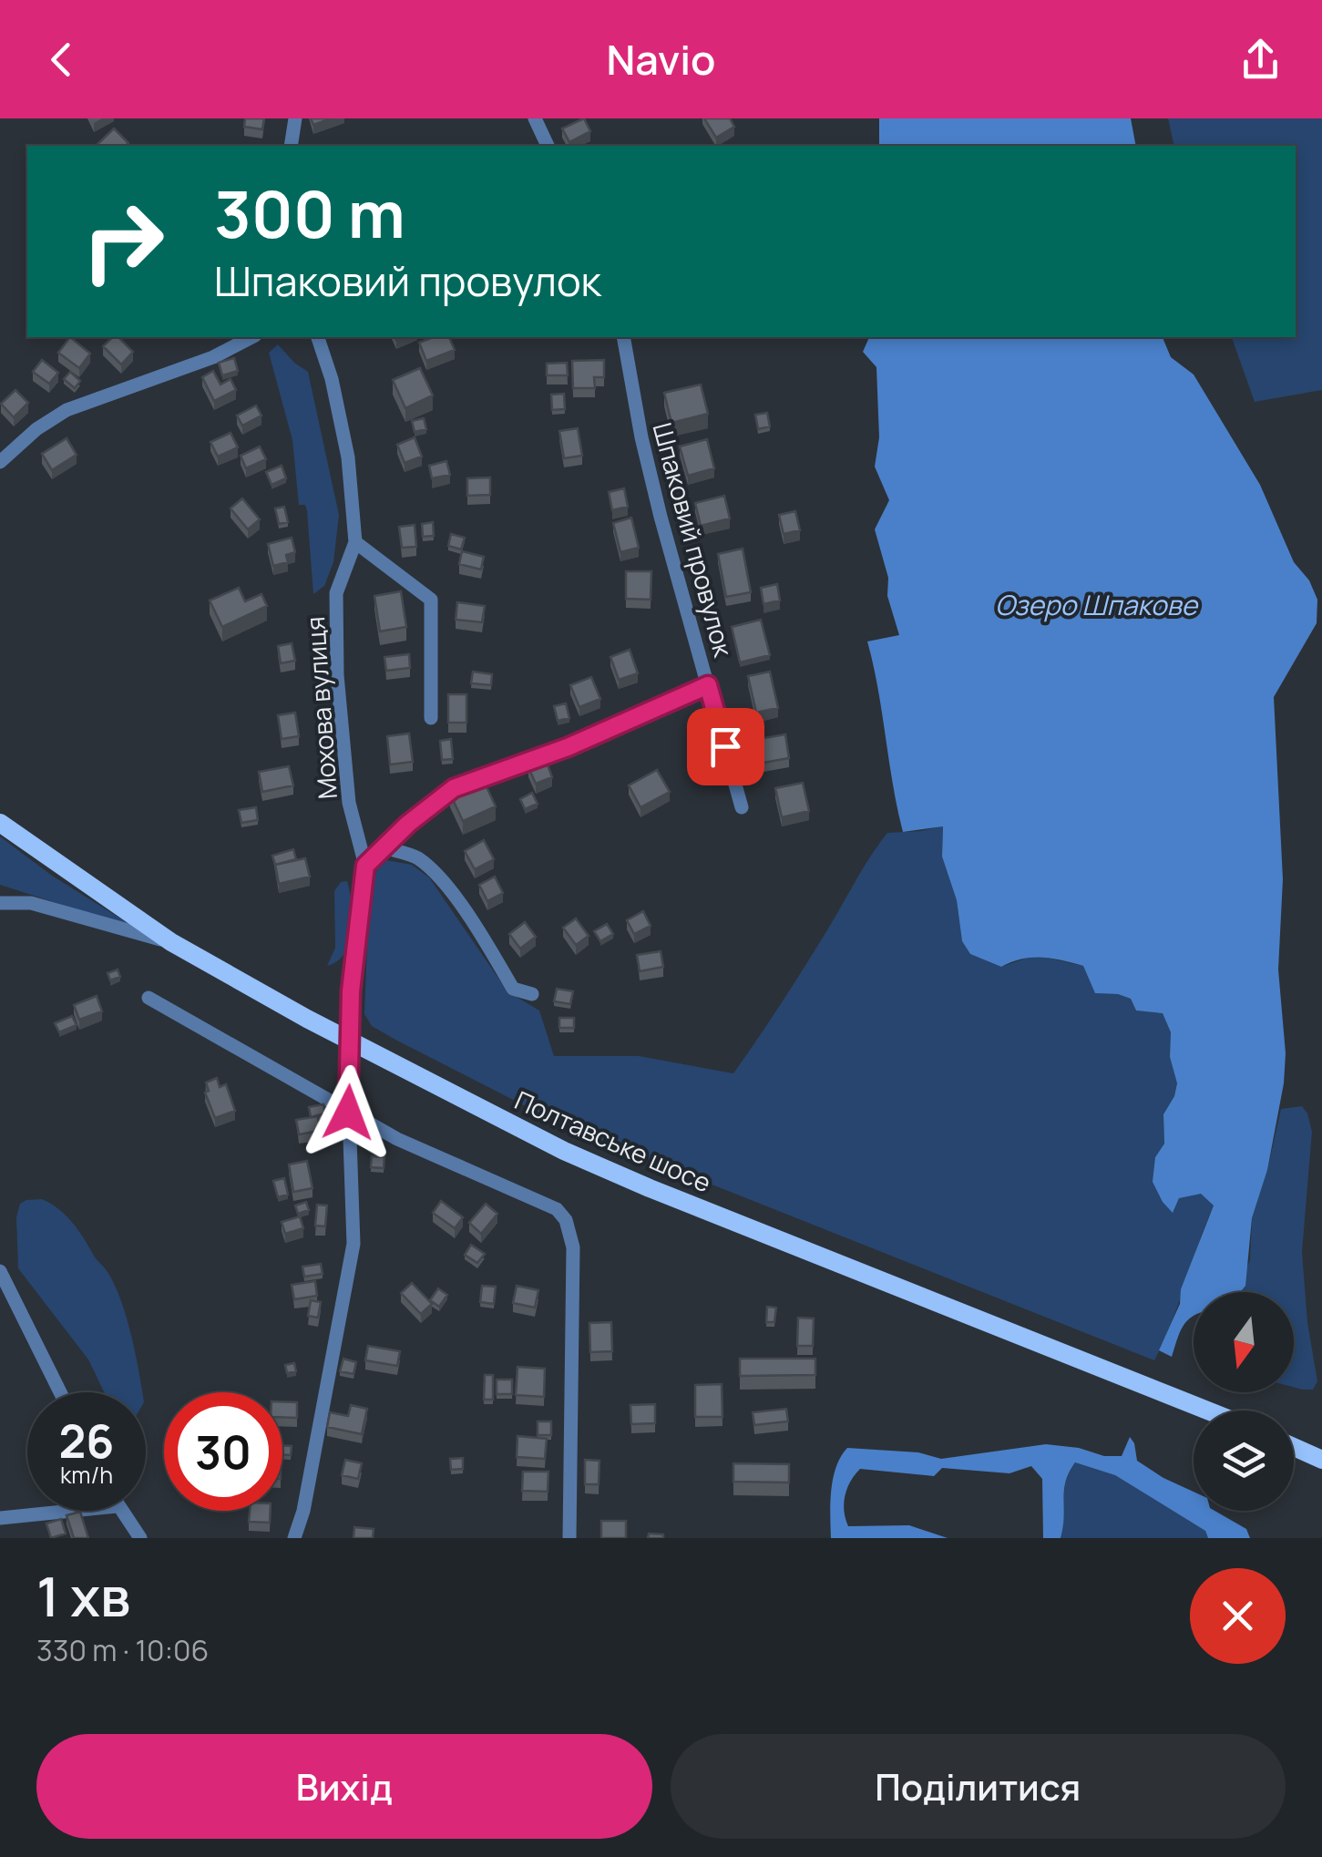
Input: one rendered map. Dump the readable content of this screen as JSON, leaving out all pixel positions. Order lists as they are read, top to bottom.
{
  "streets": {
    "main road": ["Полтавське шосе"],
    "street": ["Шпаковий провулок", "Мохова вулиця"]
  },
  "crossings": [
    ["Мохова вулиця", "Полтавське шосе"]
  ],
  "water": ["Озеро Шпакове"],
  "north": "bottom",
  "page": {
    "header": "Navio",
    "turn": ["300 m", "Шпаковий провулок"],
    "speed": "26 km/h",
    "limit": "30",
    "heading": ["1 хв", "330 m · 10:06"],
    "buttons": ["Вихід", "Поділитися"]
  }
}
